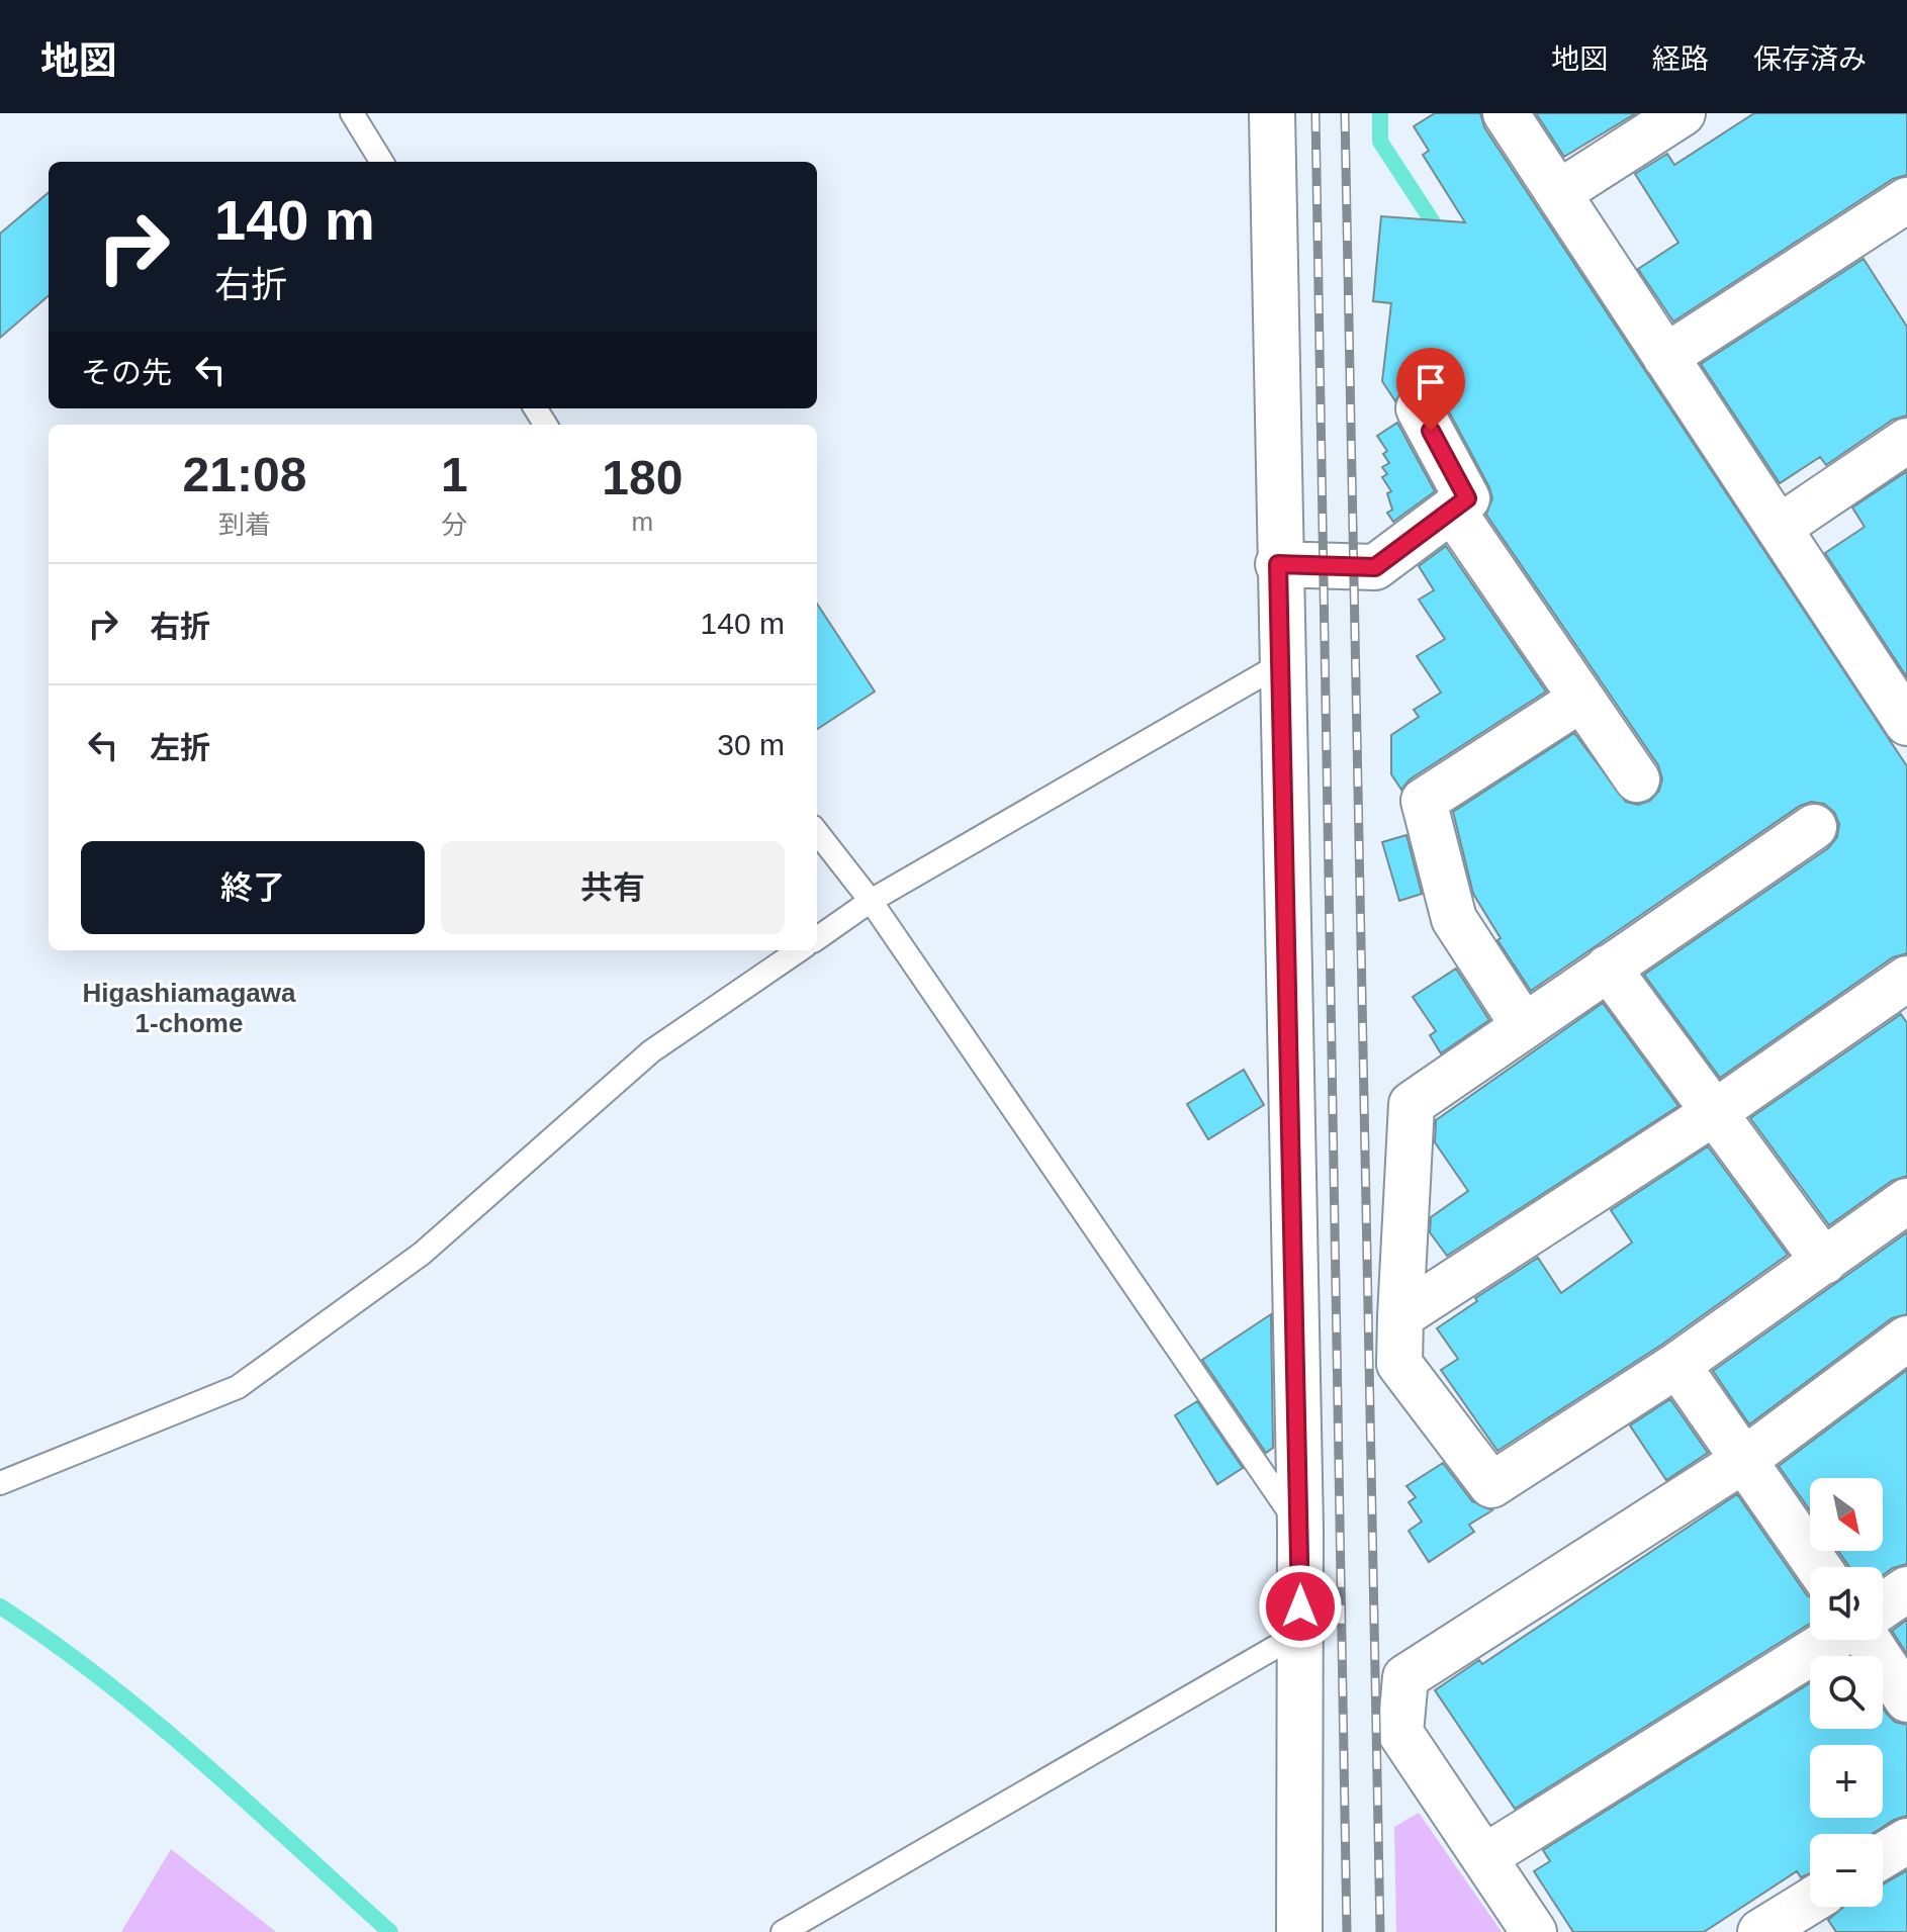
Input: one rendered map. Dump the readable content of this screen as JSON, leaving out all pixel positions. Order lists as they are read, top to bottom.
{
  "districts": ["Higashiamagawa 1-chome"],
  "north": "bottom right",
  "page": {
    "header": "地図",
    "nav": ["地図", "経路", "保存済み"],
    "turn": ["140 m", "右折"],
    "then": "その先",
    "eta": [
      "21:08",
      "到着",
      "1",
      "分",
      "180",
      "m"
    ],
    "list": [
      {
        "name": "右折",
        "value": "140 m"
      },
      {
        "name": "左折",
        "value": "30 m"
      }
    ],
    "buttons": ["終了", "共有"],
    "map_buttons": ["+", "−"]
  }
}
